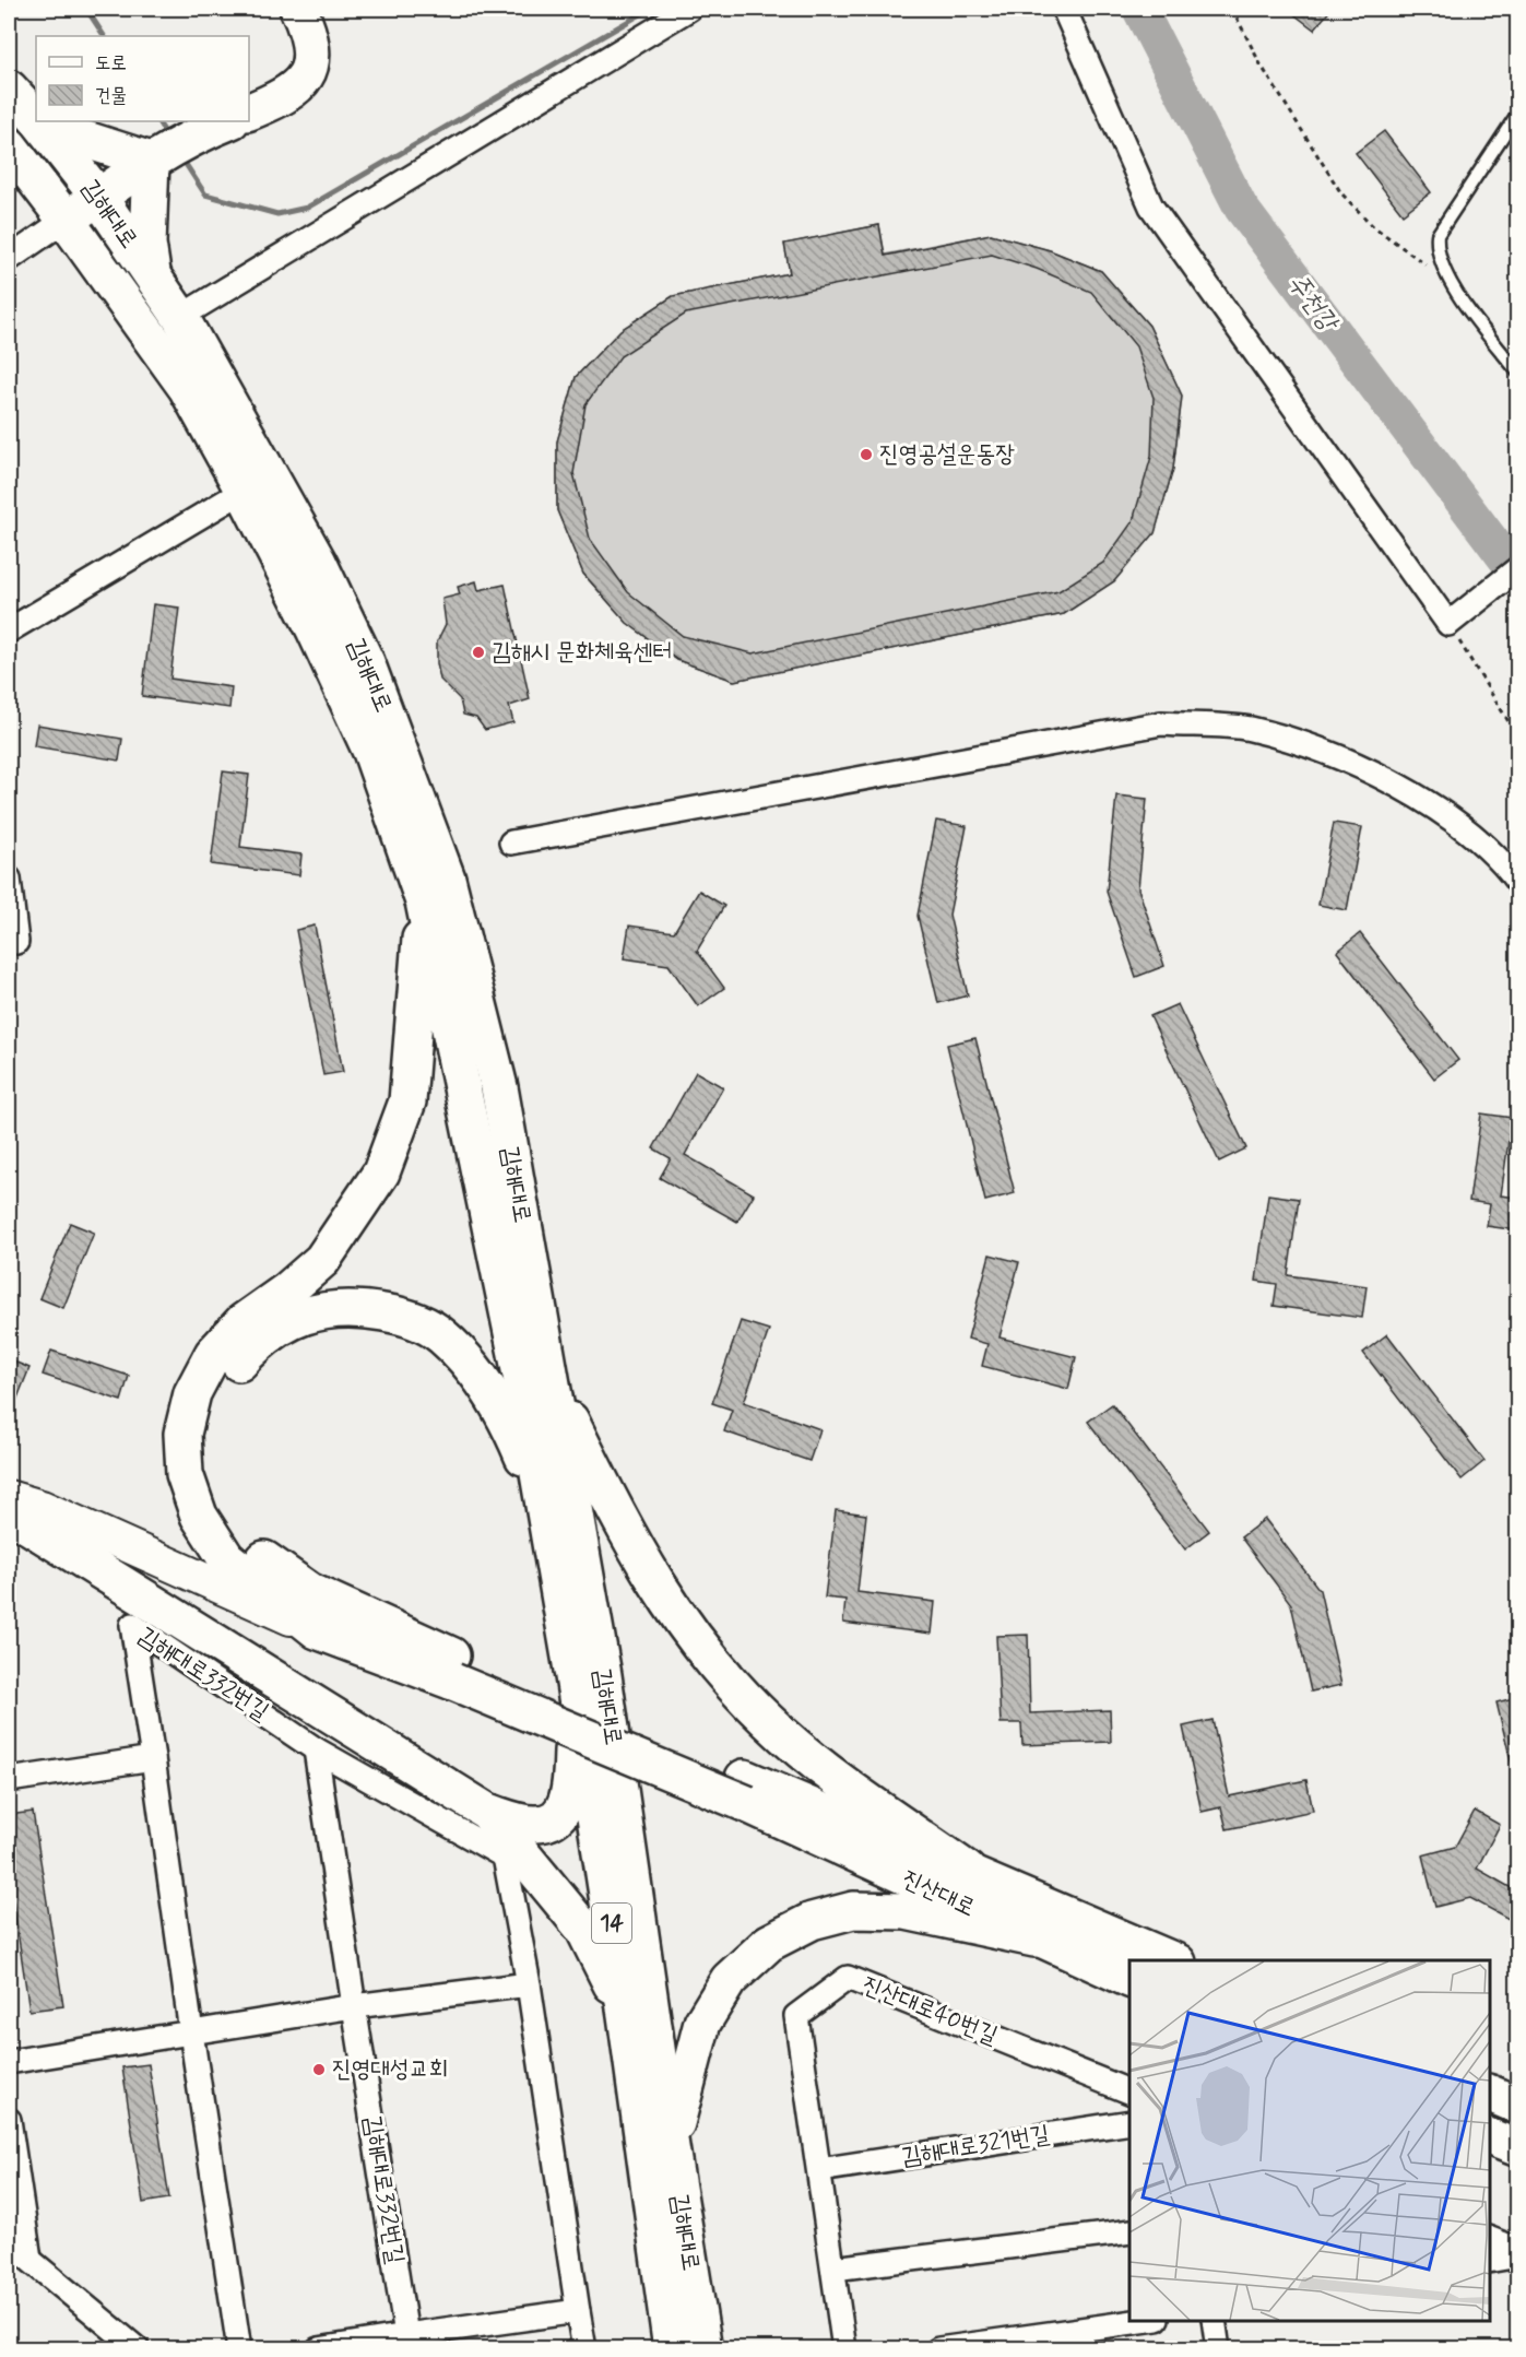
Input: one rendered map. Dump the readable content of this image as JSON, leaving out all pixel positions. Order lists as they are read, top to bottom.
{
  "streets": {
    "main road": ["김해대로", "진산대로", "14"],
    "street": ["김해대로332번길", "진산대로40번길", "김해대로321번길"]
  },
  "crossings": [
    ["진산대로40번길", "김해대로321번길"]
  ],
  "water": ["주천강"],
  "places": ["진영공설운동장", "김해시 문화체육센터", "진영대성교회"],
  "legend": ["도로", "건물"]
}
